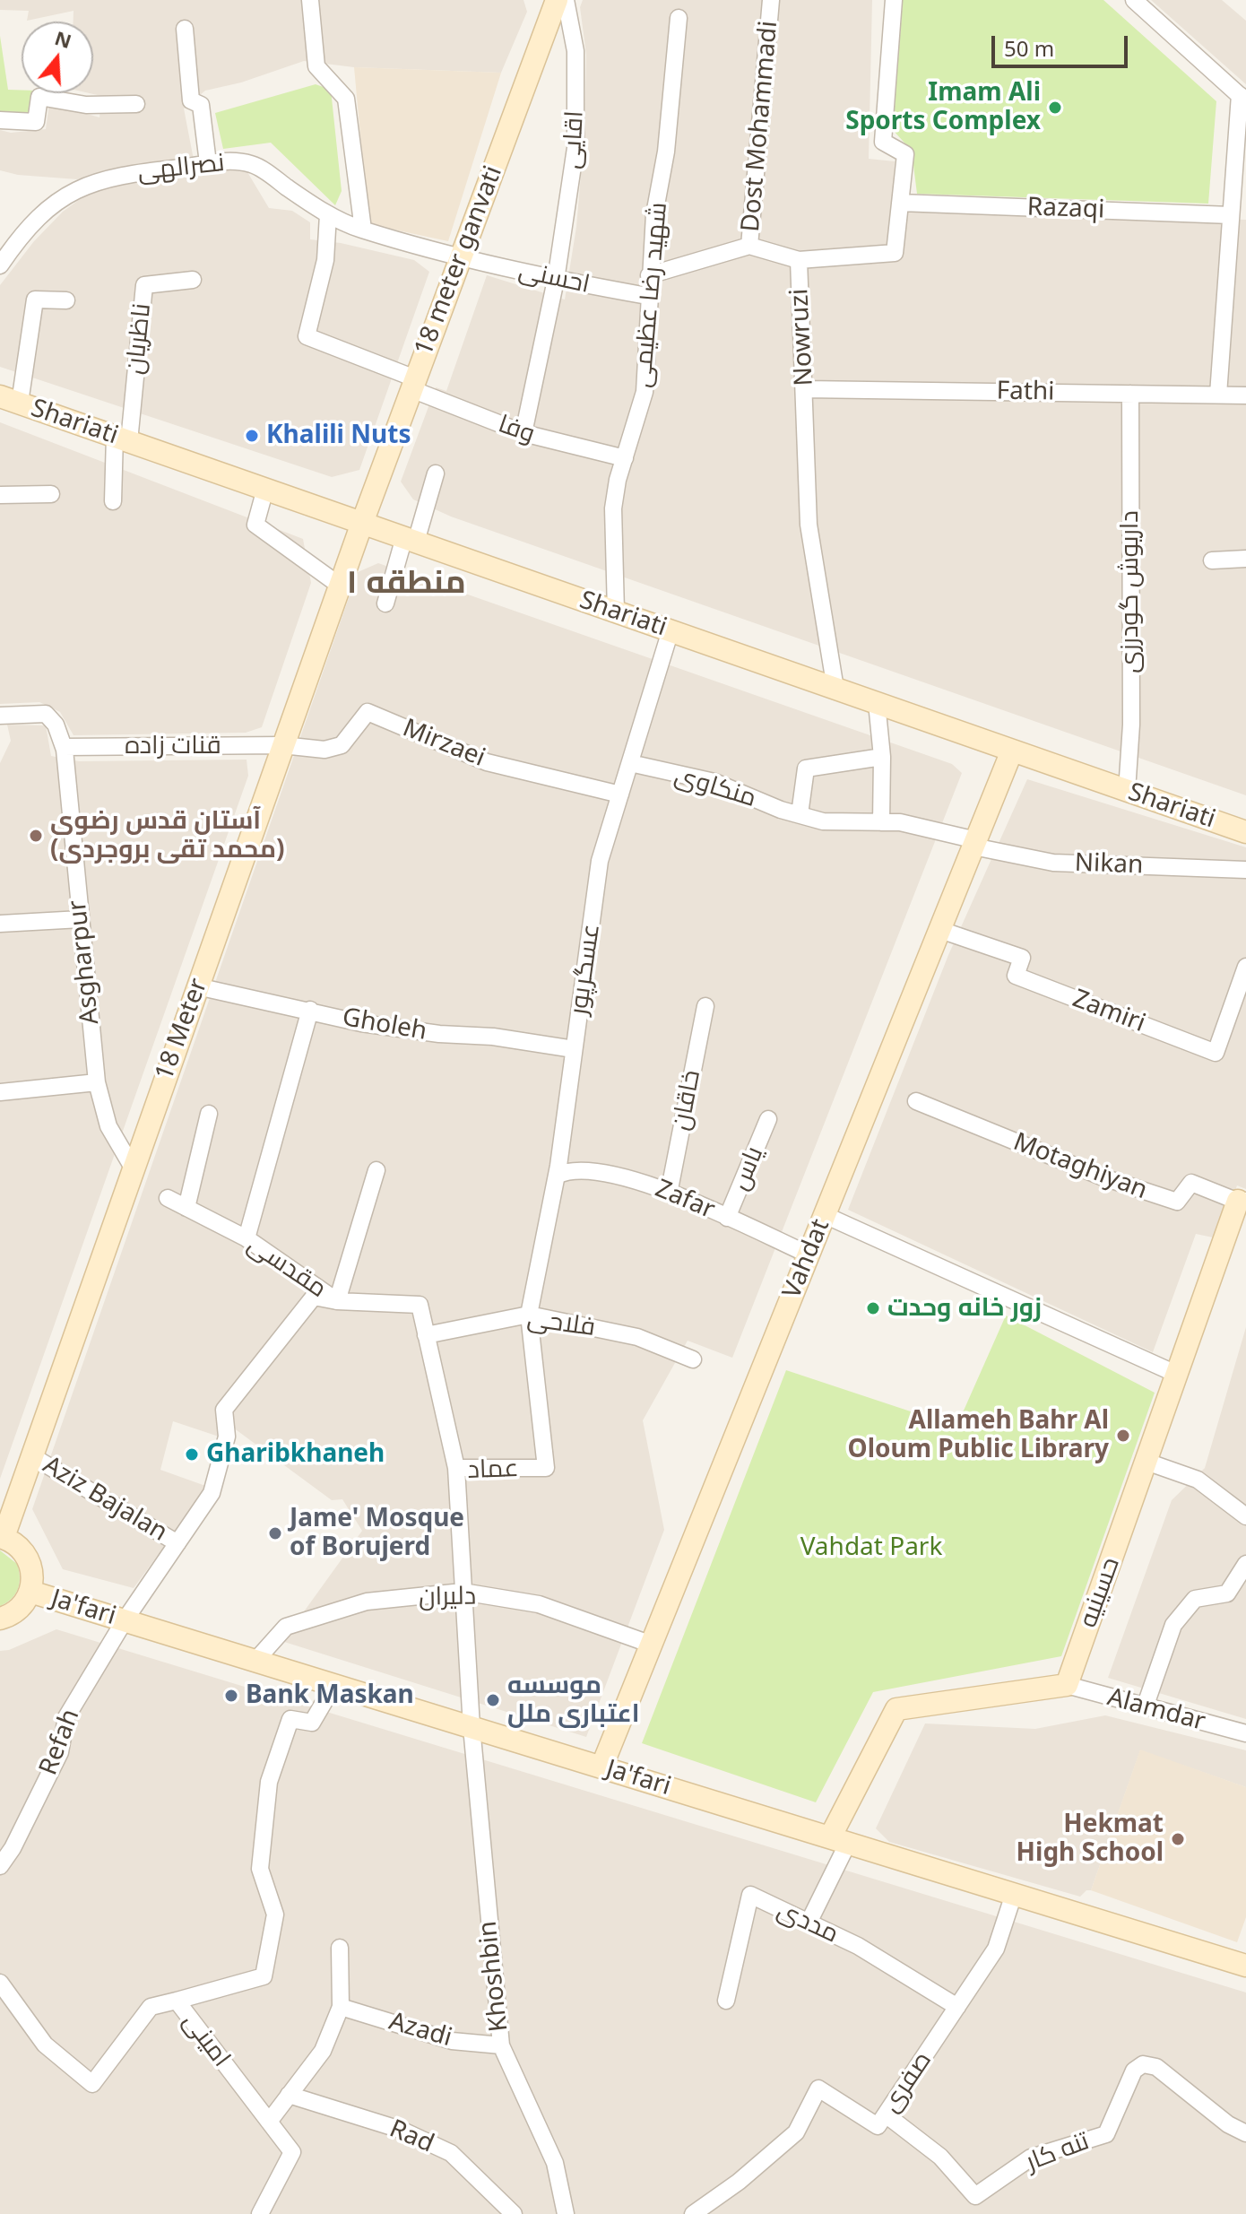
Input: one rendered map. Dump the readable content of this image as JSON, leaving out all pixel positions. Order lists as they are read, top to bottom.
{
  "streets": {
    "street": [
      "Dost Mohammadi",
      "اقایی",
      "نصرالهی",
      "Razaqi",
      "18 meter ganvati",
      "احسنی",
      "شهید رضا عظیمی",
      "Nowruzi",
      "ناظریان",
      "Fathi",
      "Shariati",
      "وفا",
      "داریوش گودرزی",
      "Mirzaei",
      "قنات زاده",
      "منکاوی",
      "Nikan",
      "Asgharpur",
      "عسگرپور",
      "Zamiri",
      "Gholeh",
      "18 Meter",
      "خاقان",
      "Motaghiyan",
      "یاس",
      "Zafar",
      "Vahdat",
      "مقدسی",
      "فلاحی",
      "عماد",
      "Aziz Bajalan",
      "حسینیه",
      "دلیران",
      "Ja'fari",
      "Alamdar",
      "Refah",
      "مددی",
      "Khoshbin",
      "Azadi",
      "امینی",
      "صفری",
      "Rad",
      "تنه کار"
    ]
  },
  "crossings": [
    ["Dost Mohammadi", "Nowruzi"],
    ["اقایی", "احسنی"],
    ["اقایی", "وفا"],
    ["نصرالهی", "18 meter ganvati"],
    ["نصرالهی", "احسنی"],
    ["نصرالهی", "وفا"],
    ["Razaqi", "Nowruzi"],
    ["18 meter ganvati", "احسنی"],
    ["18 meter ganvati", "Shariati"],
    ["18 meter ganvati", "وفا"],
    ["18 meter ganvati", "18 Meter"],
    ["احسنی", "شهید رضا عظیمی"],
    ["شهید رضا عظیمی", "Shariati"],
    ["شهید رضا عظیمی", "وفا"],
    ["Nowruzi", "Fathi"],
    ["Nowruzi", "Shariati"],
    ["ناظریان", "Shariati"],
    ["Fathi", "داریوش گودرزی"],
    ["Shariati", "داریوش گودرزی"],
    ["Shariati", "عسگرپور"],
    ["Shariati", "18 Meter"],
    ["Shariati", "Vahdat"],
    ["Mirzaei", "قنات زاده"],
    ["Mirzaei", "عسگرپور"],
    ["Mirzaei", "18 Meter"],
    ["قنات زاده", "Asgharpur"],
    ["قنات زاده", "18 Meter"],
    ["منکاوی", "Nikan"],
    ["منکاوی", "عسگرپور"],
    ["منکاوی", "Vahdat"],
    ["Nikan", "Vahdat"],
    ["Asgharpur", "18 Meter"],
    ["عسگرپور", "Gholeh"],
    ["عسگرپور", "Zafar"],
    ["عسگرپور", "فلاحی"],
    ["عسگرپور", "عماد"],
    ["Zamiri", "Vahdat"],
    ["Gholeh", "18 Meter"],
    ["18 Meter", "Aziz Bajalan"],
    ["خاقان", "Zafar"],
    ["Motaghiyan", "حسینیه"],
    ["یاس", "Zafar"],
    ["Zafar", "Vahdat"],
    ["Vahdat", "دلیران"],
    ["Vahdat", "Ja'fari"],
    ["مقدسی", "فلاحی"],
    ["مقدسی", "عماد"],
    ["مقدسی", "Refah"],
    ["فلاحی", "عماد"],
    ["عماد", "دلیران"],
    ["عماد", "Ja'fari"],
    ["عماد", "Khoshbin"],
    ["Aziz Bajalan", "Refah"],
    ["حسینیه", "Alamdar"],
    ["دلیران", "Ja'fari"],
    ["Ja'fari", "Refah"],
    ["Ja'fari", "Khoshbin"],
    ["Ja'fari", "امینی"],
    ["Ja'fari", "صفری"],
    ["مددی", "صفری"],
    ["Khoshbin", "Azadi"],
    ["صفری", "تنه کار"]
  ],
  "districts": ["منطقه ۱"],
  "parks": ["Vahdat Park"],
  "places": [
    "Imam Ali Sports Complex",
    "Khalili Nuts",
    "آستان قدس رضوی (محمد تقی بروجردی)",
    "زور خانه وحدت",
    "Allameh Bahr Al Oloum Public Library",
    "Gharibkhaneh",
    "Jame' Mosque of Borujerd",
    "Bank Maskan",
    "موسسه اعتباری ملل",
    "Hekmat High School"
  ],
  "scale_bar": "50 m",
  "north": "top"
}
